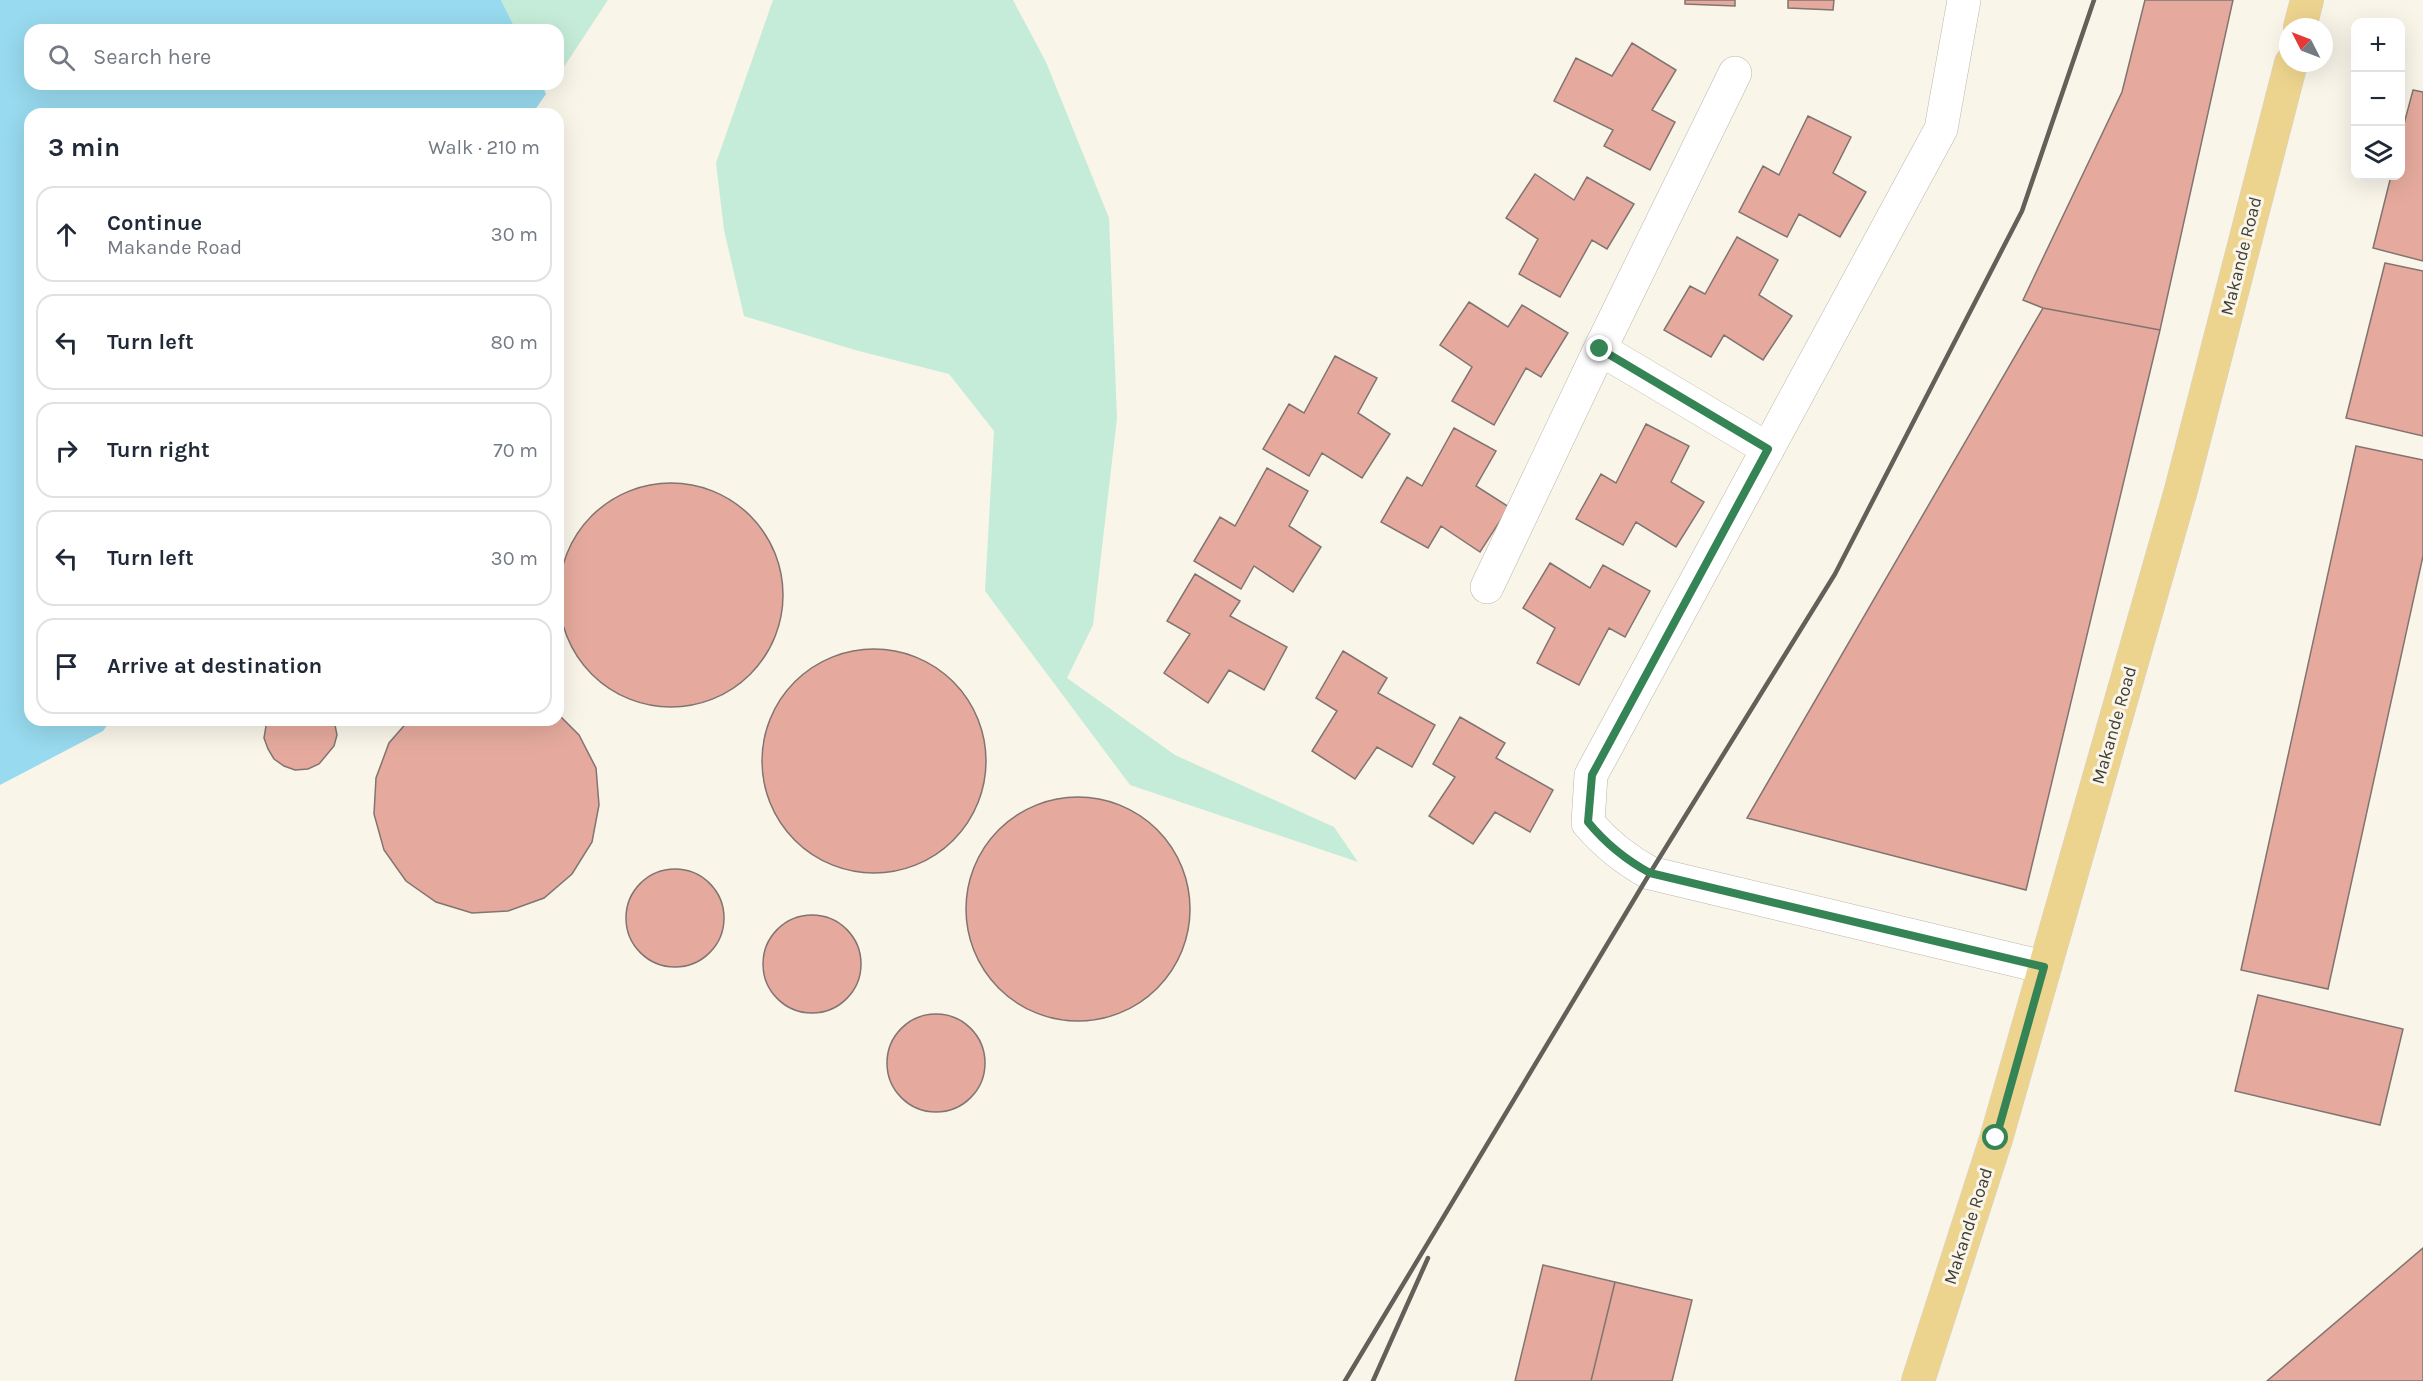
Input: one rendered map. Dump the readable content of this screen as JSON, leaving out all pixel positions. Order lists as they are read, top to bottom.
{
  "streets": {
    "main road": ["Makande Road"]
  },
  "north": "top left",
  "page": {
    "map_buttons": ["+", "−"],
    "search": "Search here",
    "heading": ["3 min", "Walk · 210 m"],
    "list": [
      ["Continue", "Makande Road", "30 m"],
      ["Turn left", "80 m"],
      ["Turn right", "70 m"],
      ["Turn left", "30 m"],
      "Arrive at destination"
    ]
  }
}
